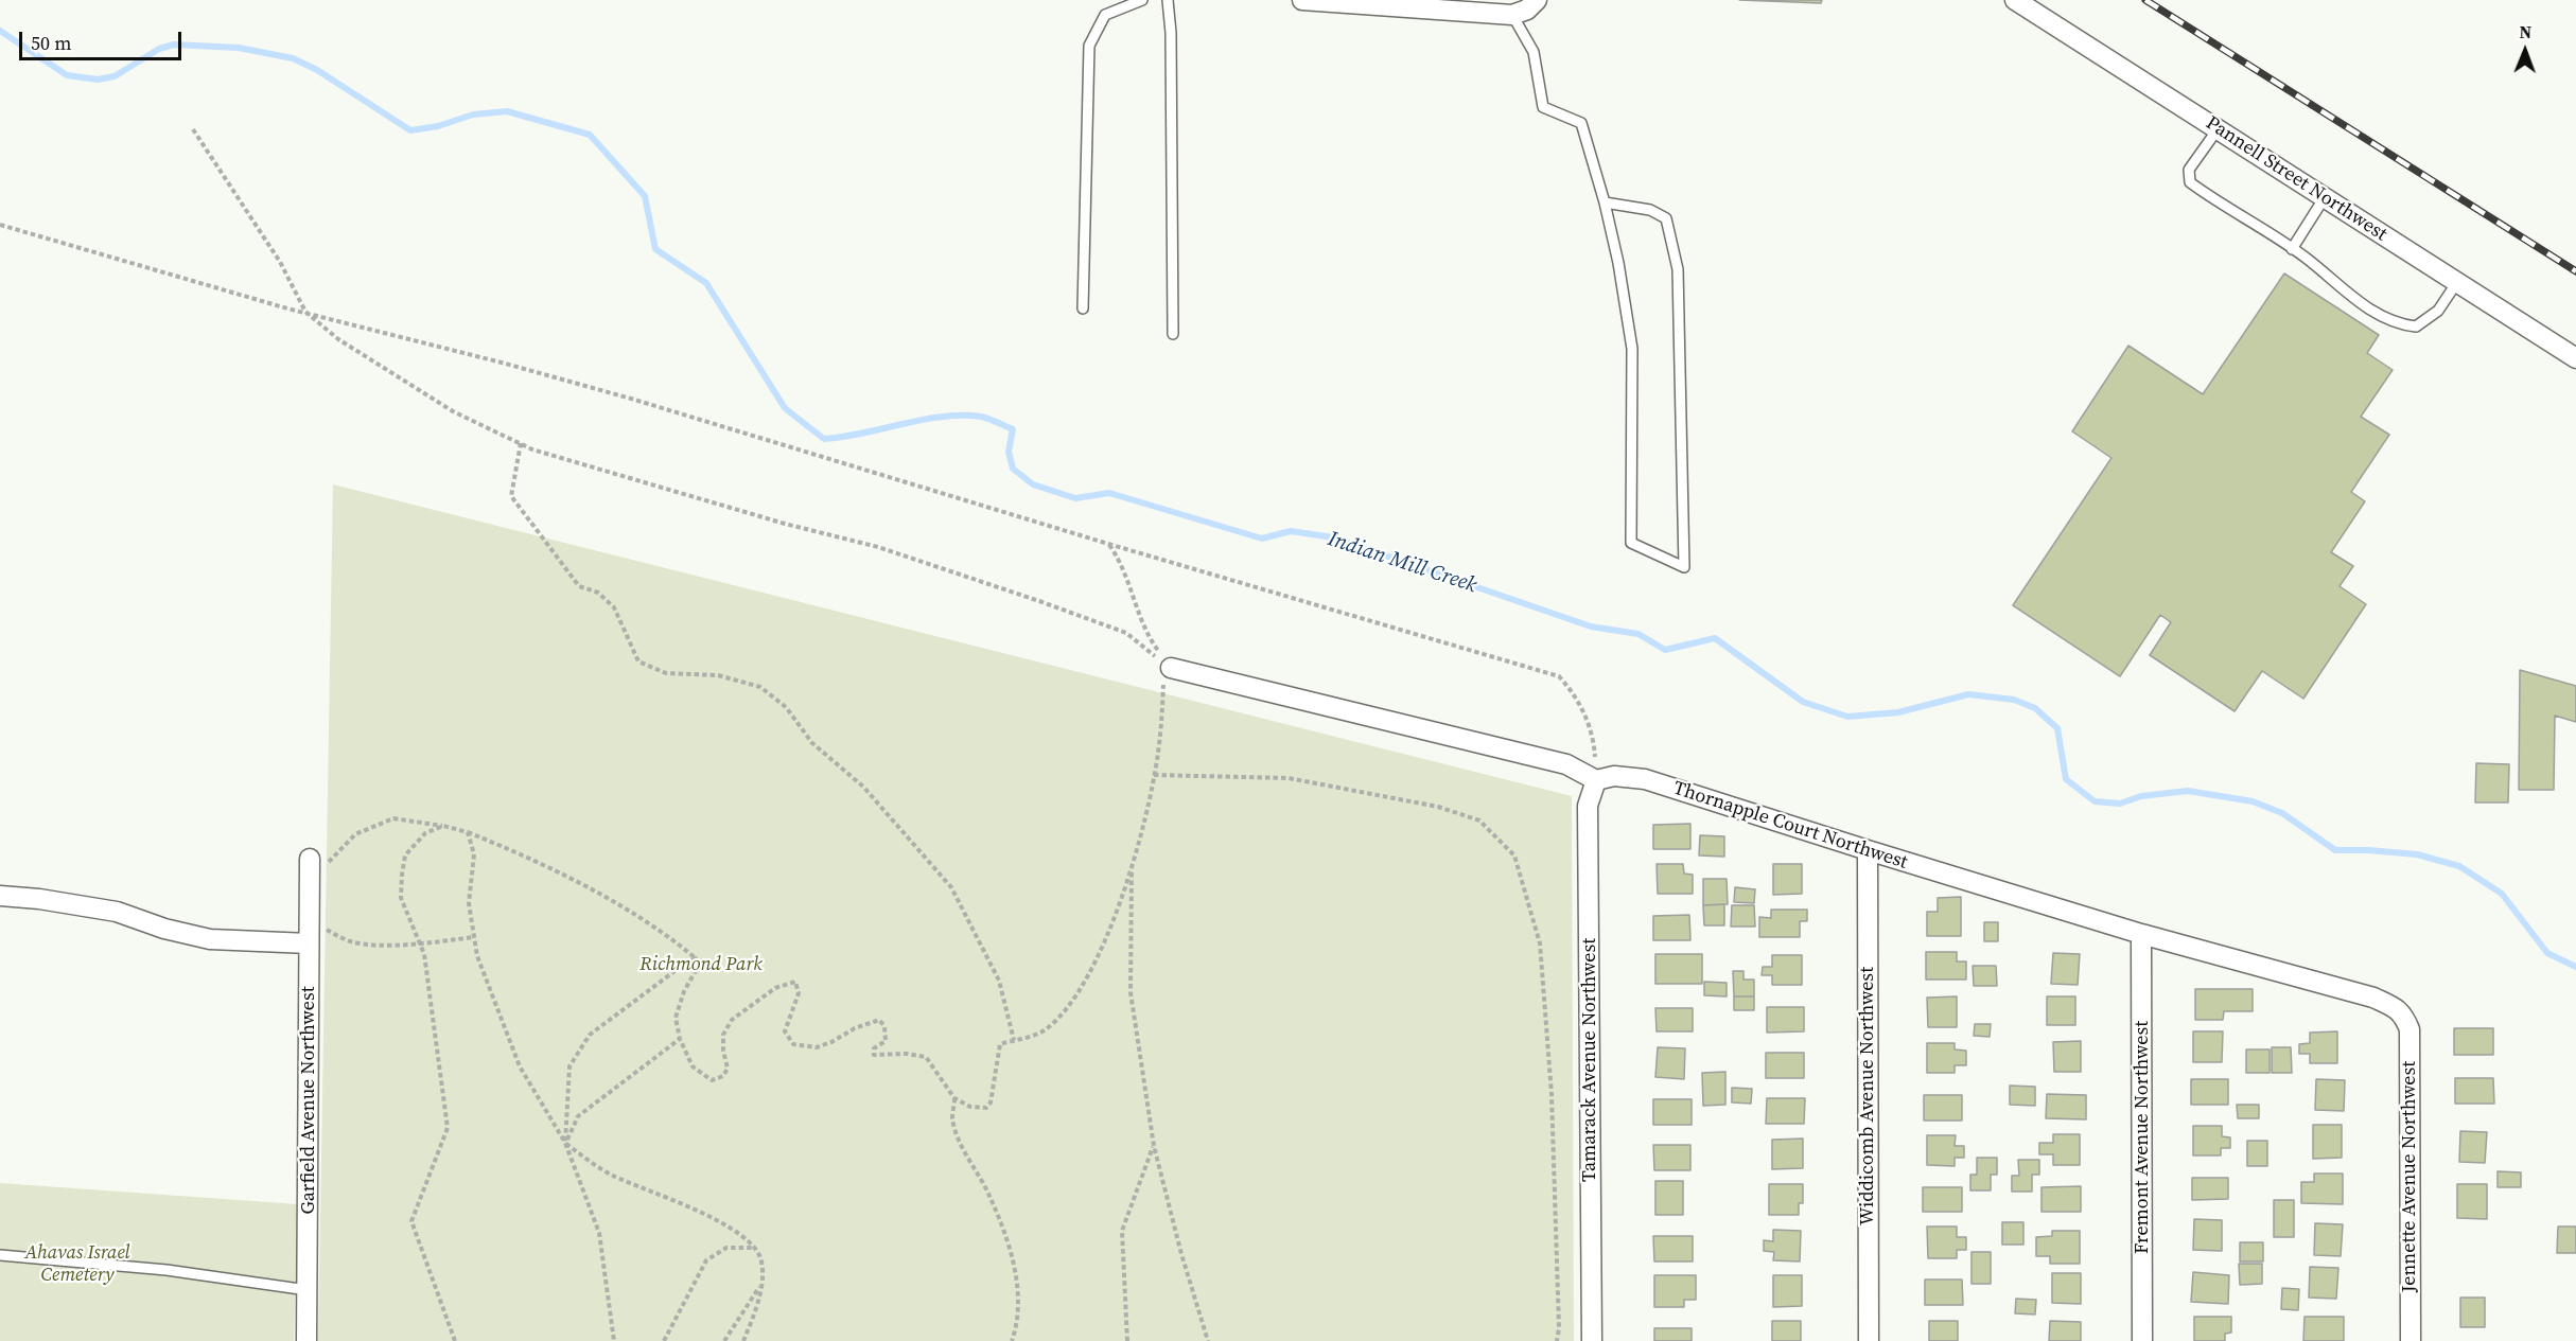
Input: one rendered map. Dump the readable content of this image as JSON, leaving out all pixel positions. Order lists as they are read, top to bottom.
{
  "streets": {
    "street": [
      "Pannell Street Northwest",
      "Thornapple Court Northwest",
      "Tamarack Avenue Northwest",
      "Widdicomb Avenue Northwest",
      "Garfield Avenue Northwest",
      "Fremont Avenue Northwest",
      "Jennette Avenue Northwest"
    ]
  },
  "crossings": [
    ["Thornapple Court Northwest", "Tamarack Avenue Northwest"],
    ["Thornapple Court Northwest", "Widdicomb Avenue Northwest"],
    ["Thornapple Court Northwest", "Fremont Avenue Northwest"],
    ["Thornapple Court Northwest", "Jennette Avenue Northwest"]
  ],
  "water": ["Indian Mill Creek"],
  "parks": ["Richmond Park", "Ahavas Israel Cemetery"],
  "scale_bar": "50 m",
  "north": "top"
}
